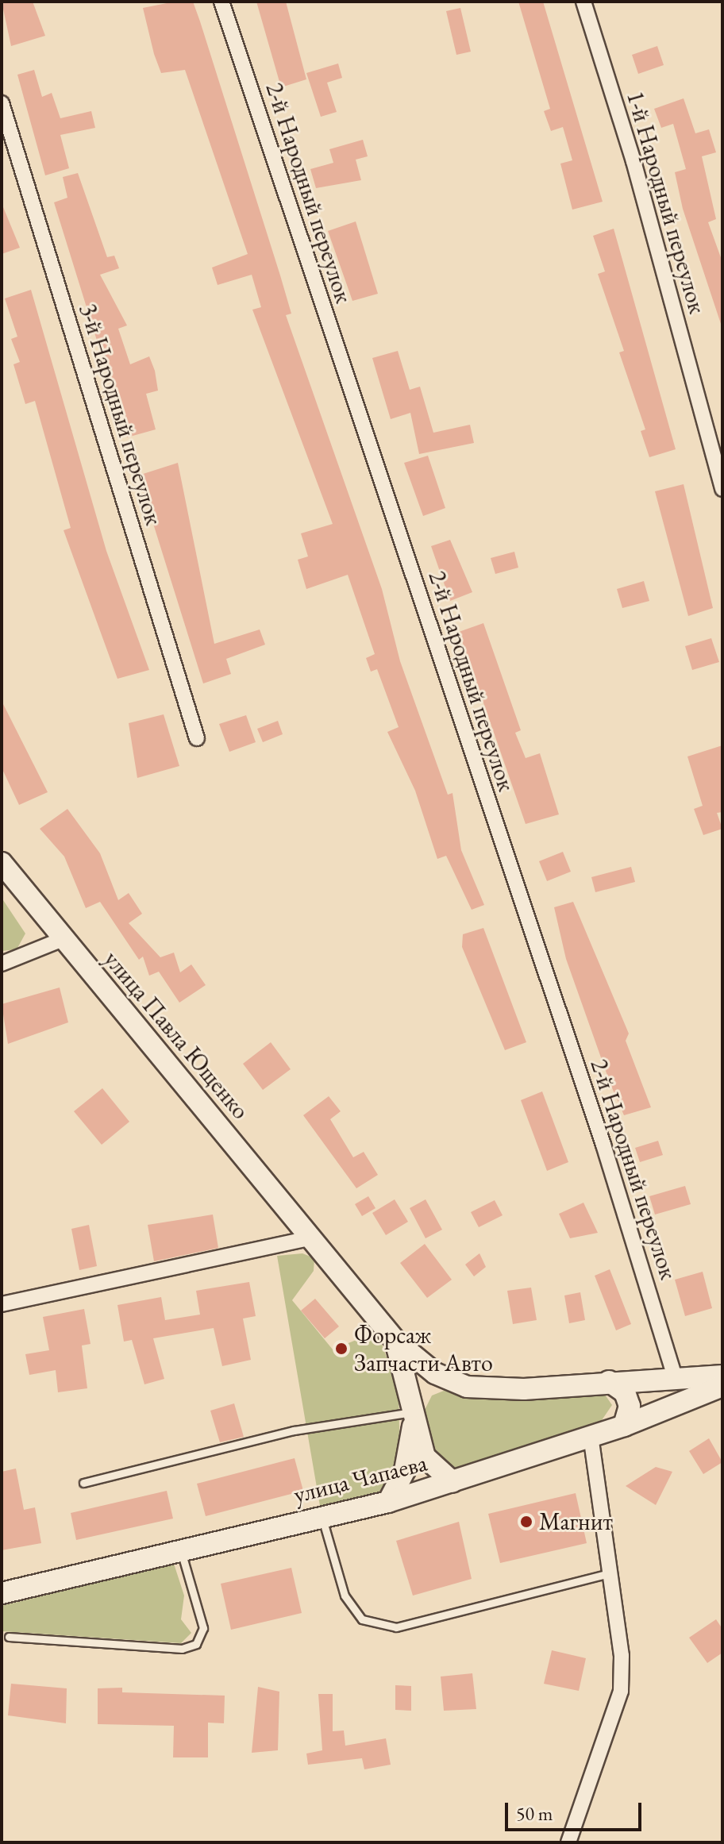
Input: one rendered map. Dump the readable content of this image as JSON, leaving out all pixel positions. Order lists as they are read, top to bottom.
{
  "streets": {
    "street": [
      "2-й Народный переулок",
      "1-й Народный переулок",
      "3-й Народный переулок",
      "улица Павла Ющенко",
      "улица Чапаева"
    ]
  },
  "places": ["Форсаж Запчасти Авто", "Магнит"],
  "scale_bar": "50 m"
}
